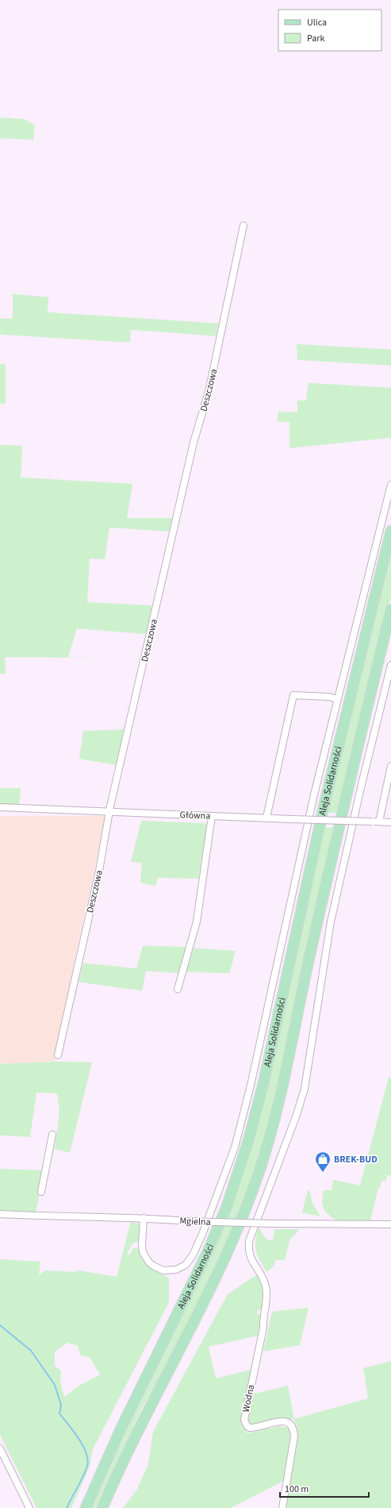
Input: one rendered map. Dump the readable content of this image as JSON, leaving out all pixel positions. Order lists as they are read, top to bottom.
{
  "streets": {
    "main road": ["Aleja Solidarności"],
    "street": [
      "Deszczowa",
      "Główna",
      "Mgielna",
      "Wodna"
    ]
  },
  "crossings": [
    ["Deszczowa", "Główna"]
  ],
  "places": {
    "shop": ["BREK-BUD"]
  },
  "legend": ["Ulica", "Park"],
  "scale_bar": "100 m"
}
